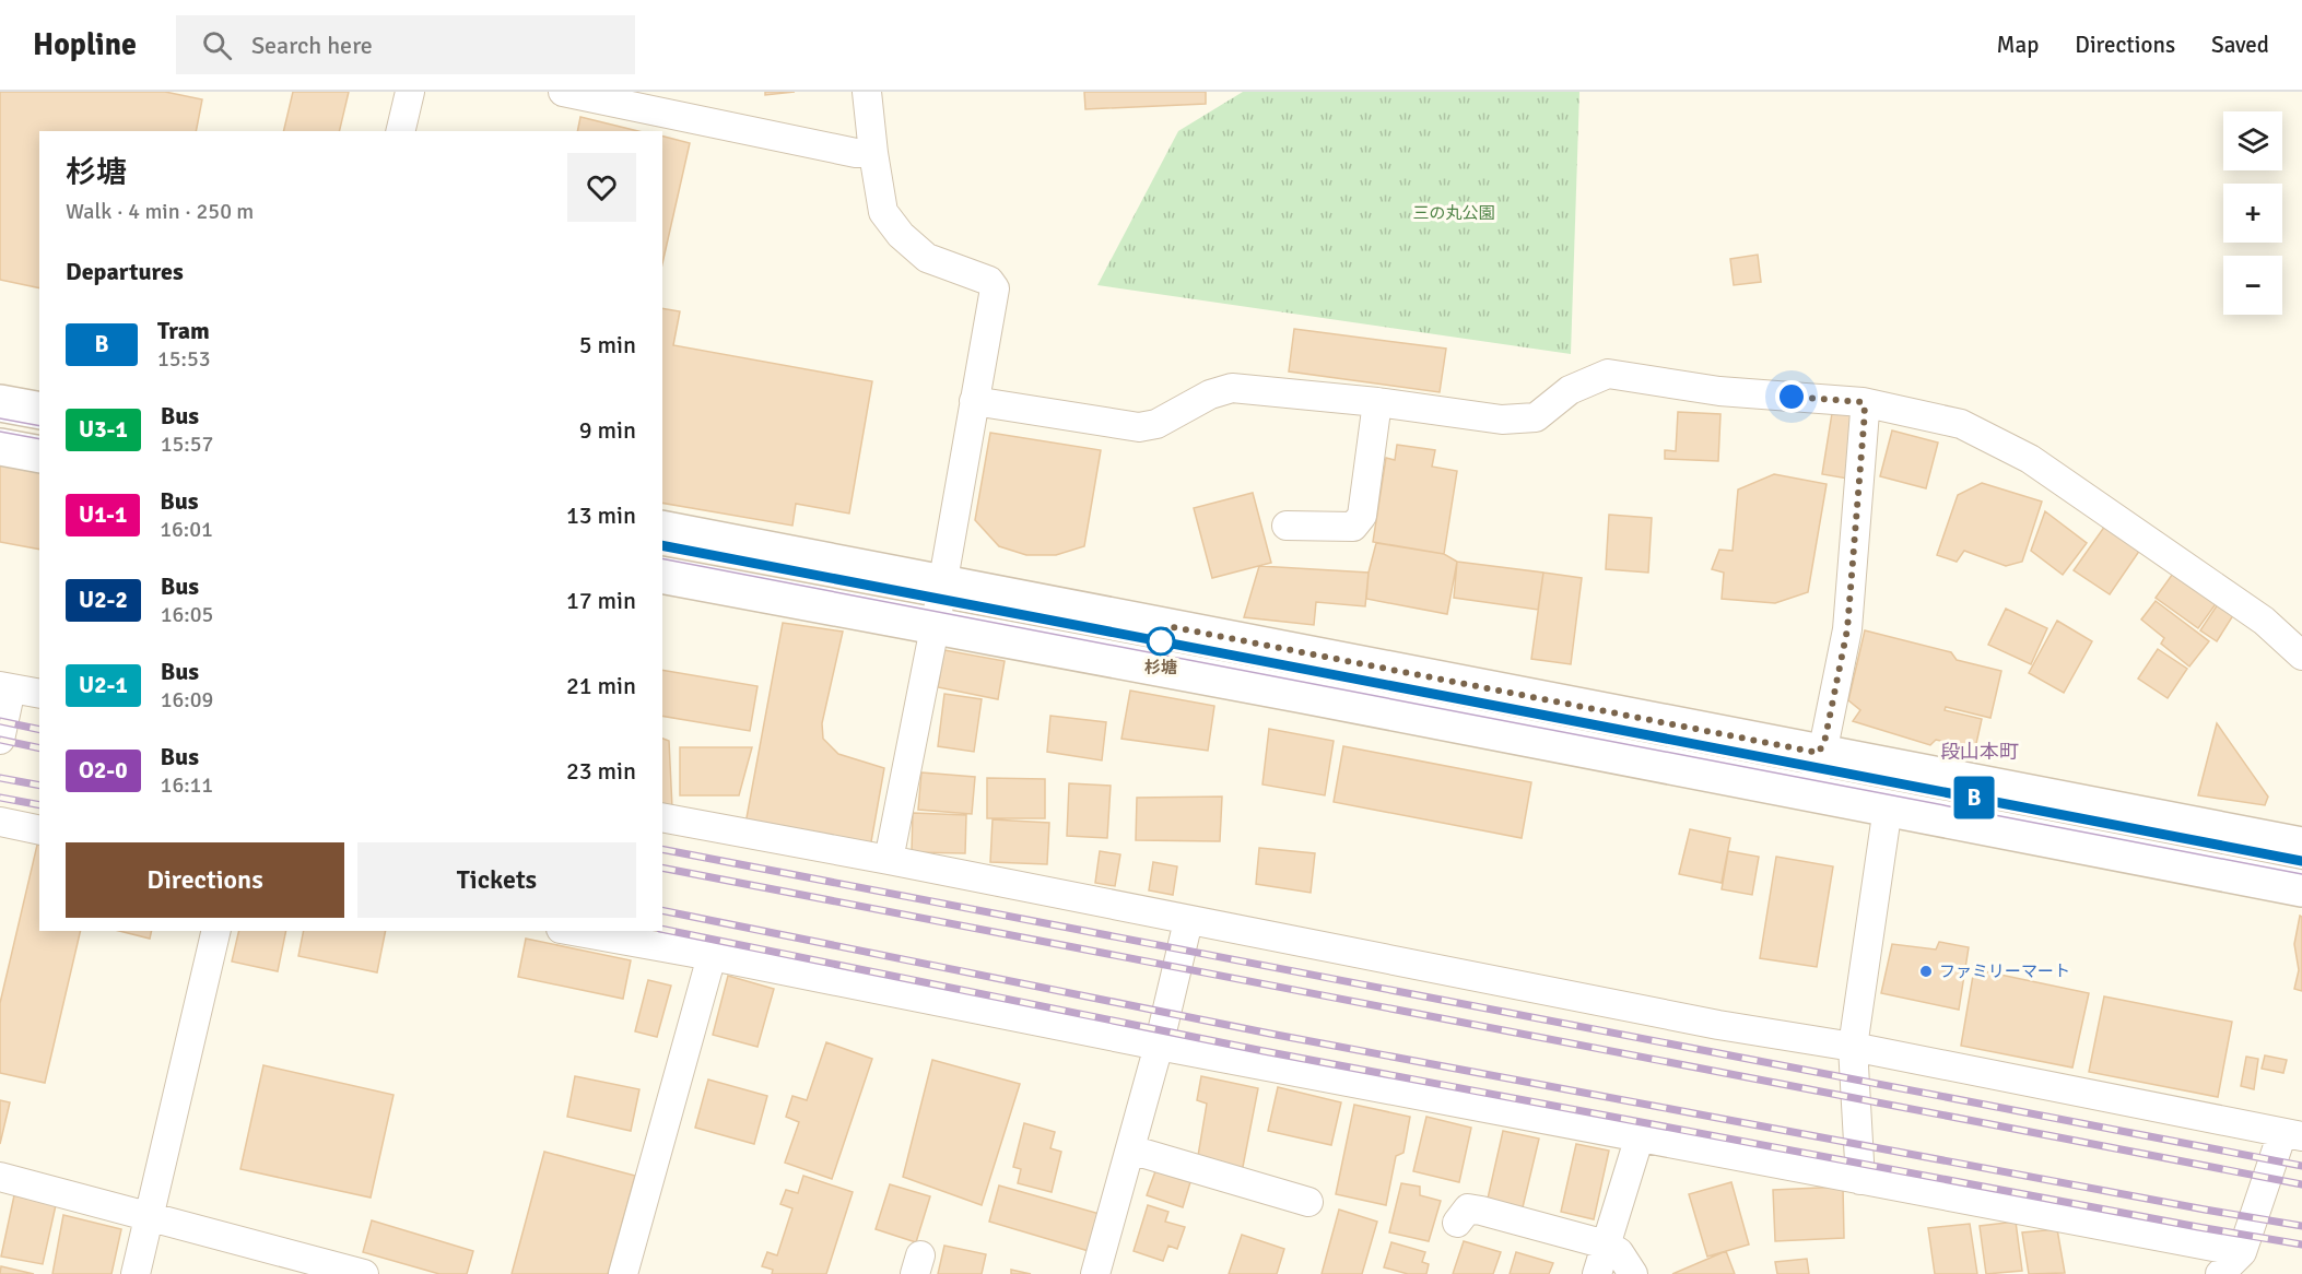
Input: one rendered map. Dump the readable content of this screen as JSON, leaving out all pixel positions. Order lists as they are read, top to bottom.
{
  "districts": ["段山本町"],
  "parks": ["三の丸公園"],
  "places": ["杉塘", "ファミリーマート"],
  "lines": ["tram line B"],
  "page": {
    "header": "Hopline",
    "search": "Search here",
    "nav": ["Map", "Directions", "Saved"],
    "on_map": "B",
    "map_buttons": ["+", "−"],
    "heading": [
      ["杉塘", "Walk · 4 min · 250 m"],
      "Departures"
    ],
    "list": [
      {
        "mark": "B",
        "name": "Tram",
        "note": "15:53",
        "value": "5 min"
      },
      {
        "mark": "U3-1",
        "name": "Bus",
        "note": "15:57",
        "value": "9 min"
      },
      {
        "mark": "U1-1",
        "name": "Bus",
        "note": "16:01",
        "value": "13 min"
      },
      {
        "mark": "U2-2",
        "name": "Bus",
        "note": "16:05",
        "value": "17 min"
      },
      {
        "mark": "U2-1",
        "name": "Bus",
        "note": "16:09",
        "value": "21 min"
      },
      {
        "mark": "O2-0",
        "name": "Bus",
        "note": "16:11",
        "value": "23 min"
      }
    ],
    "buttons": ["Directions", "Tickets"]
  }
}
